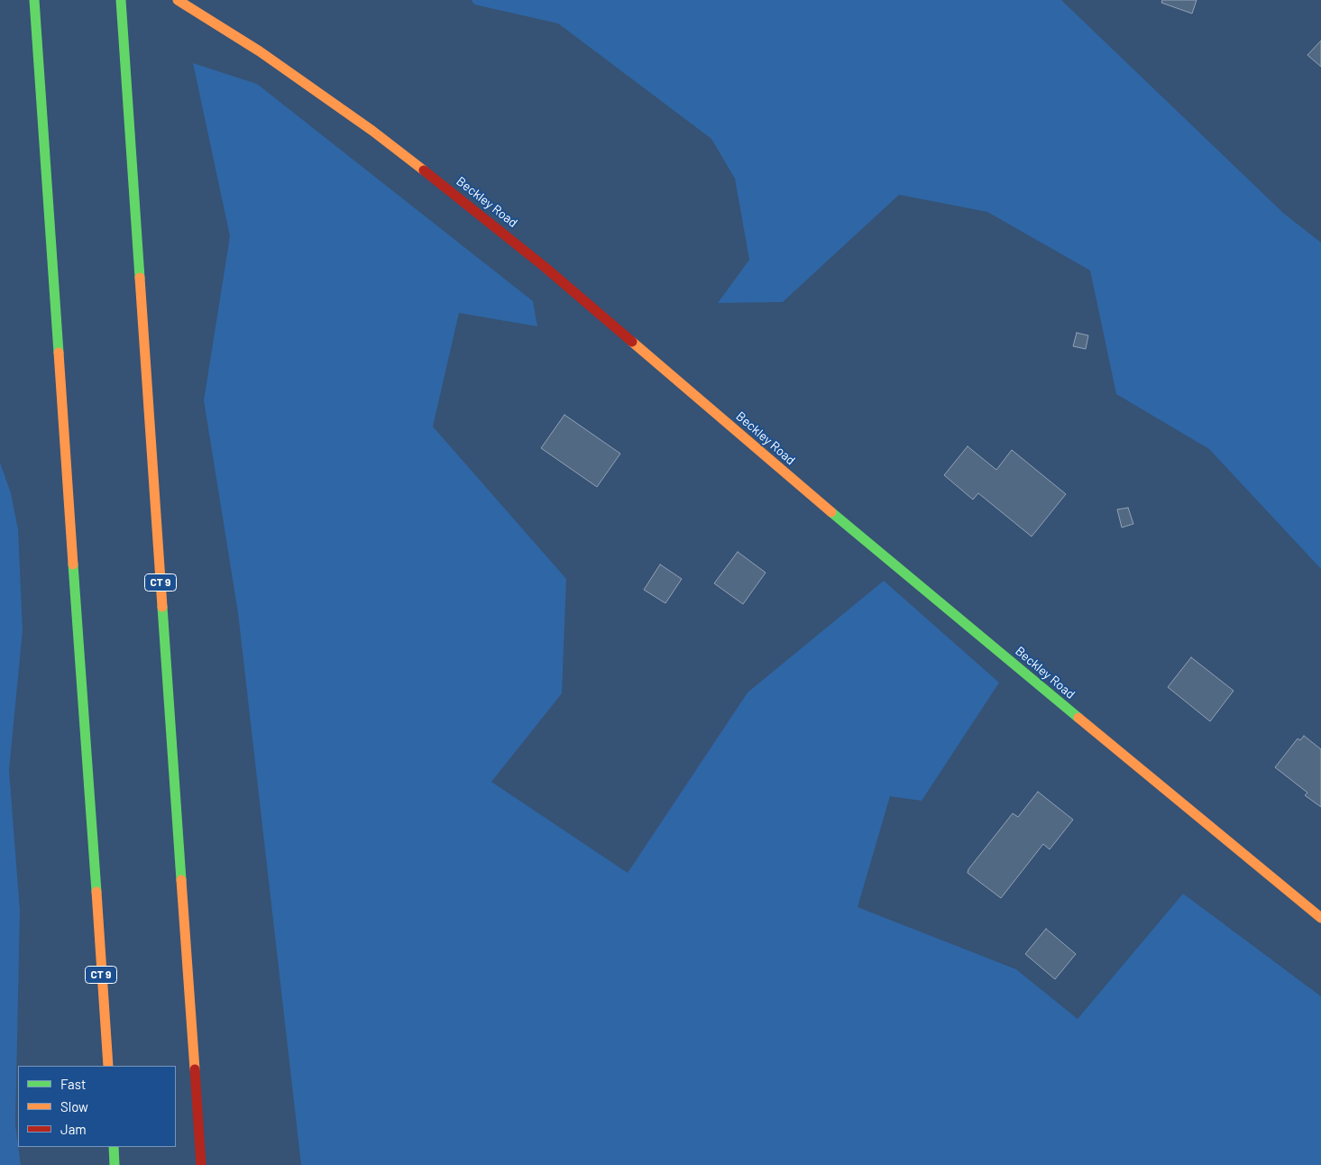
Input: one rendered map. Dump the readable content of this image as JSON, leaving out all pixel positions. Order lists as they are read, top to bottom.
{
  "streets": {
    "main road": ["Beckley Road", "CT 9"]
  },
  "legend": ["Fast", "Slow", "Jam"]
}
